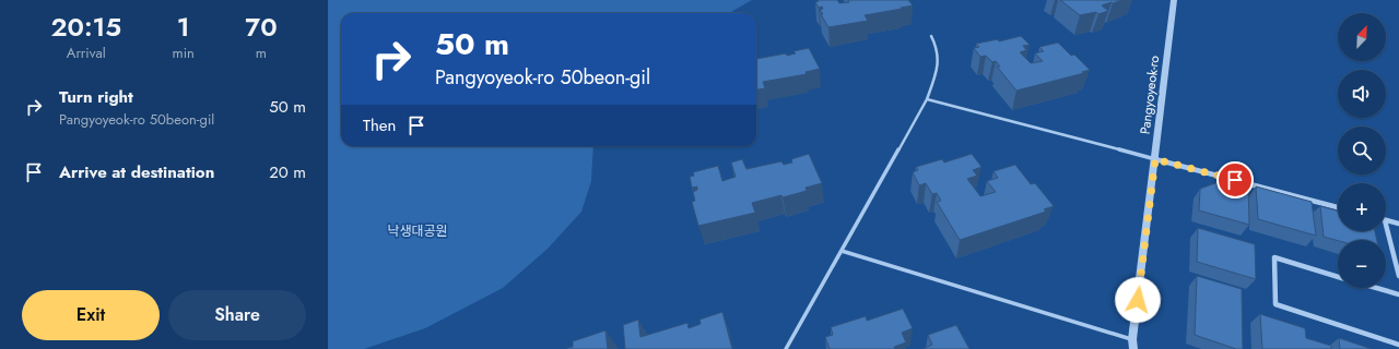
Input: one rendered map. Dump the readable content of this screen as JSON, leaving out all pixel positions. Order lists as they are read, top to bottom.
{
  "streets": {
    "street": ["Pangyoyeok-ro"]
  },
  "parks": ["낙생대공원"],
  "north": "top right",
  "page": {
    "eta": [
      "20:15",
      "Arrival",
      "1",
      "min",
      "70",
      "m"
    ],
    "map_buttons": ["+", "−"],
    "turn": ["50 m", "Pangyoyeok-ro 50beon-gil"],
    "list": [
      {
        "name": "Turn right",
        "note": "Pangyoyeok-ro 50beon-gil",
        "value": "50 m"
      },
      {
        "name": "Arrive at destination",
        "value": "20 m"
      }
    ],
    "then": "Then",
    "buttons": ["Exit", "Share"]
  }
}
